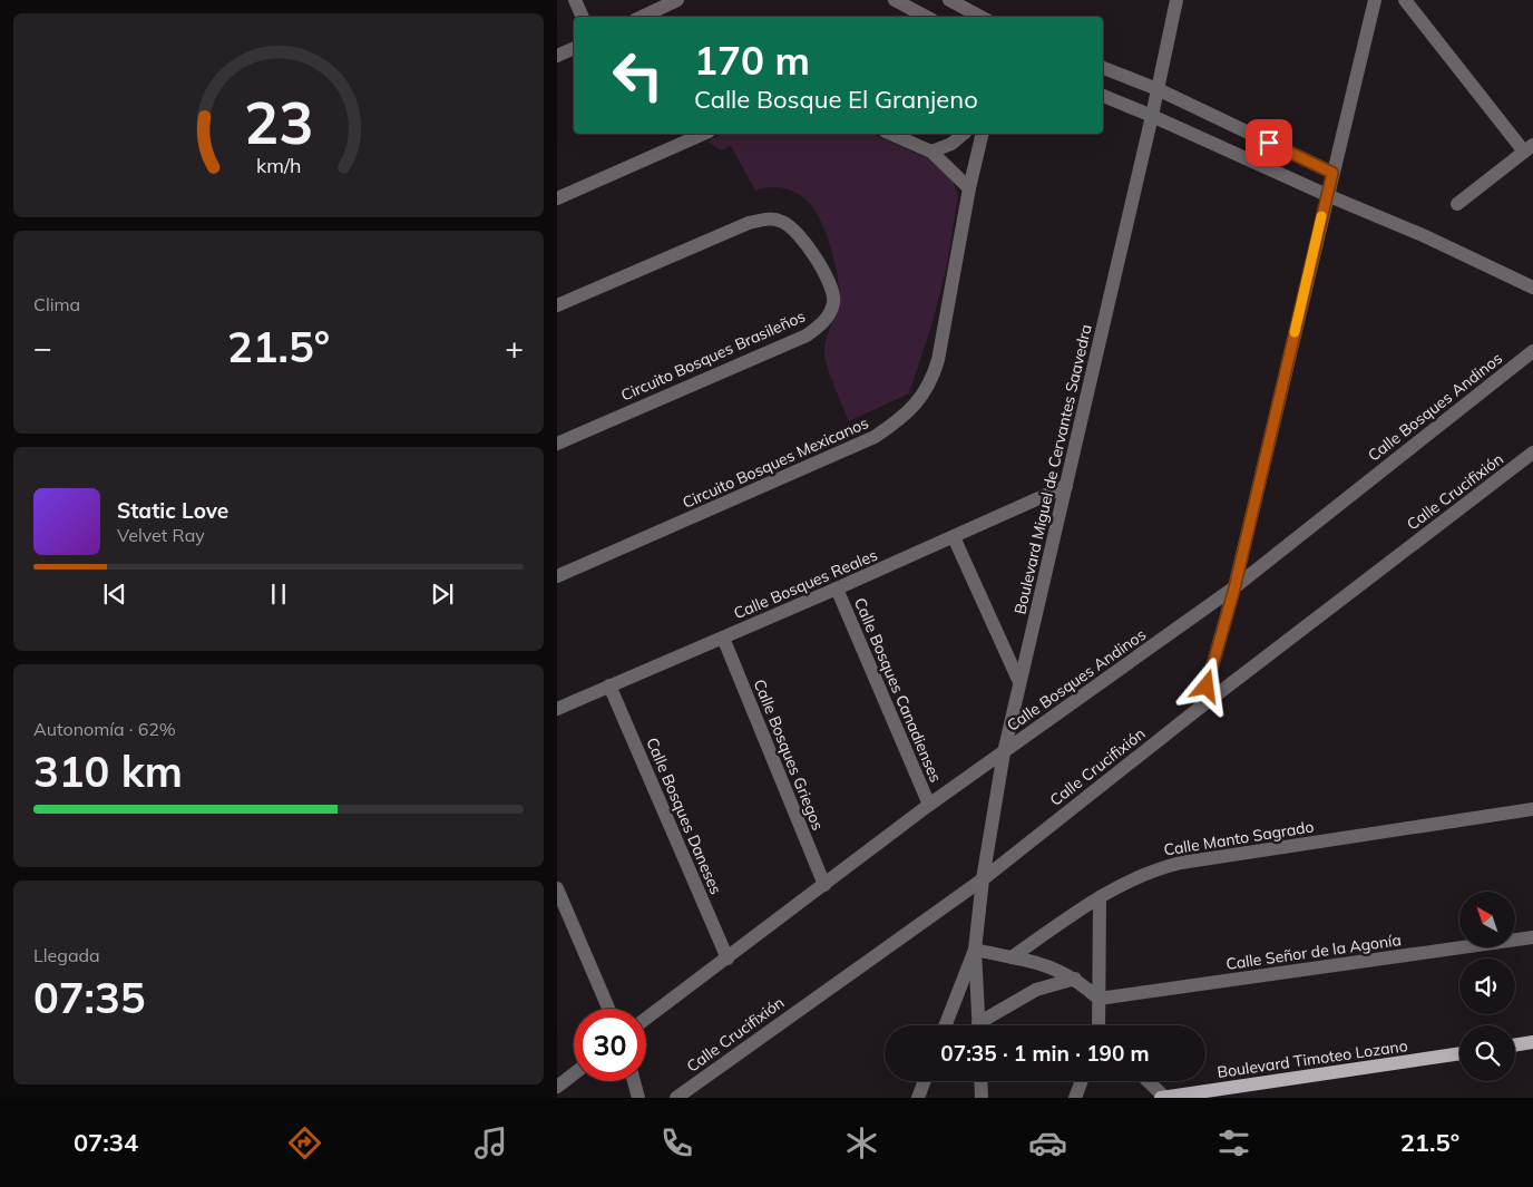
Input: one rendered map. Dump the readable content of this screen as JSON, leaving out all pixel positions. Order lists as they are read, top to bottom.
{
  "streets": {
    "main road": ["Boulevard Timoteo Lozano"],
    "street": [
      "Circuito Bosques Brasileños",
      "Calle Bosques Andinos",
      "Circuito Bosques Mexicanos",
      "Boulevard Miguel de Cervantes Saavedra",
      "Calle Crucifixión",
      "Calle Bosques Reales",
      "Calle Bosques Canadienses",
      "Calle Bosques Griegos",
      "Calle Bosques Daneses",
      "Calle Manto Sagrado",
      "Calle Señor de la Agonía"
    ]
  },
  "crossings": [
    ["Calle Bosques Andinos", "Boulevard Miguel de Cervantes Saavedra"],
    ["Calle Bosques Andinos", "Calle Bosques Canadienses"],
    ["Calle Bosques Andinos", "Calle Bosques Griegos"],
    ["Calle Bosques Andinos", "Calle Bosques Daneses"],
    ["Boulevard Miguel de Cervantes Saavedra", "Calle Crucifixión"],
    ["Boulevard Miguel de Cervantes Saavedra", "Calle Bosques Reales"],
    ["Calle Bosques Reales", "Calle Bosques Canadienses"],
    ["Calle Bosques Reales", "Calle Bosques Griegos"],
    ["Calle Bosques Reales", "Calle Bosques Daneses"]
  ],
  "north": "top left",
  "page": {
    "turn": ["170 m", "Calle Bosque El Granjeno"],
    "tile": [
      "Clima",
      ["Autonomía · 62%", "310 km"],
      ["Llegada", "07:35"]
    ],
    "heat": ["−", "21.5°", "+"],
    "song": ["Static Love", "Velvet Ray"],
    "limit": "30",
    "trip": "07:35 · 1 min · 190 m",
    "tabs": ["07:34", "21.5°"],
    "gauge": ["23", "km/h"]
  }
}
